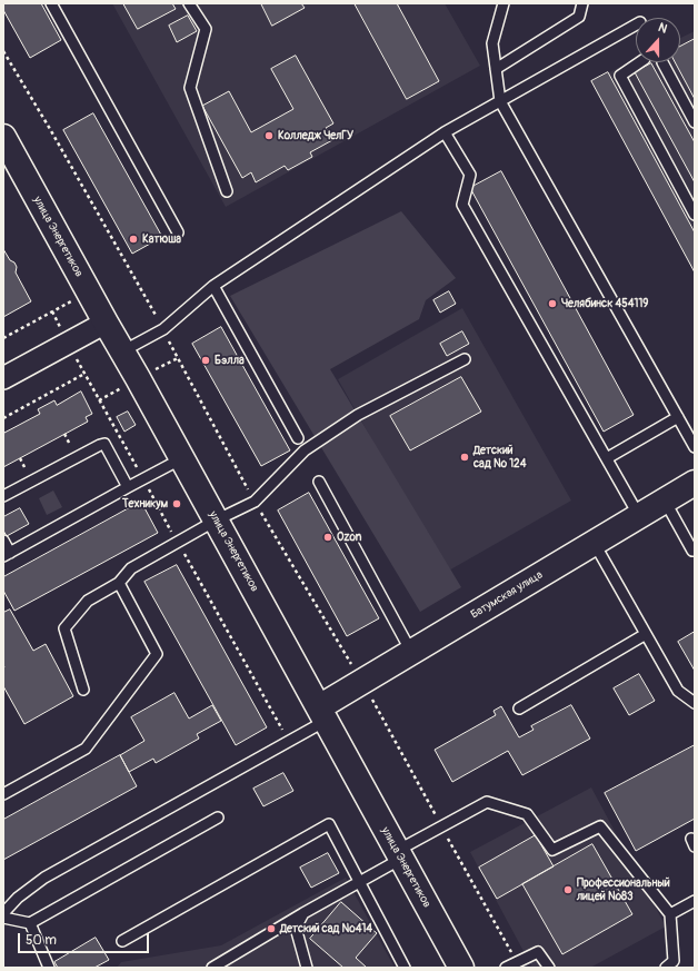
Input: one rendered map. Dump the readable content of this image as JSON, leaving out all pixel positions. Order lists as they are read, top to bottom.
{
  "streets": {
    "street": ["улица Энергетиков", "Батумская улица"]
  },
  "crossings": [
    ["улица Энергетиков", "Батумская улица"]
  ],
  "places": [
    "Колледж ЧелГУ",
    "Катюша",
    "Челябинск 454119",
    "Бэлла",
    "Детский сад № 124",
    "Техникум",
    "Ozon",
    "Профессиональный лицей №83",
    "Детский сад №414"
  ],
  "scale_bar": "50 m",
  "north": "top"
}
